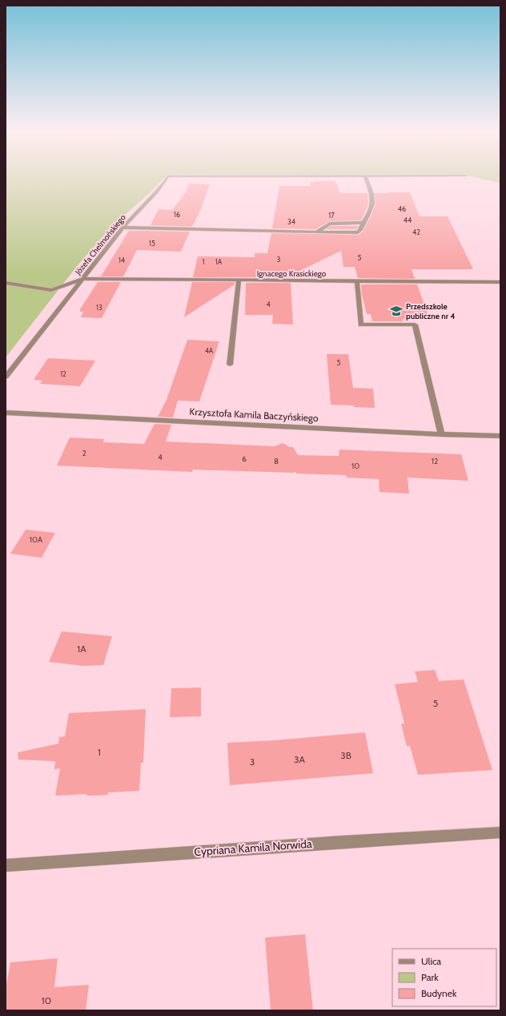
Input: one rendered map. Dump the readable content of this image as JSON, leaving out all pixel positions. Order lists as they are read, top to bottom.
{
  "streets": {
    "street": [
      "Józefa Chełmońskiego",
      "Ignacego Krasickiego",
      "Krzysztofa Kamila Baczyńskiego",
      "Cypriana Kamila Norwida"
    ]
  },
  "crossings": [
    ["Józefa Chełmońskiego", "Ignacego Krasickiego"]
  ],
  "places": {
    "school or university": ["Przedszkole publiczne nr 4"]
  },
  "house_numbers": [
    "46",
    "16",
    "17",
    "44",
    "34",
    "42",
    "15",
    "5",
    "3",
    "14",
    "1",
    "1A",
    "4",
    "13",
    "4A",
    "5",
    "12",
    "2",
    "4",
    "6",
    "8",
    "12",
    "10",
    "10A",
    "1A",
    "5",
    "1",
    "3B",
    "3A",
    "3",
    "10"
  ],
  "legend": ["Ulica", "Park", "Budynek"]
}
